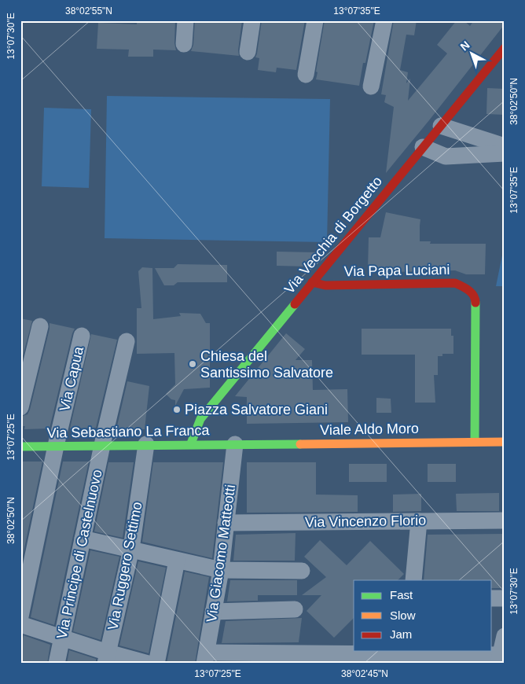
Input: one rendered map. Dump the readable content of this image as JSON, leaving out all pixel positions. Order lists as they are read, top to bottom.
{
  "streets": {
    "main road": [
      "Via Vecchia di Borgetto",
      "Via Papa Luciani",
      "Viale Aldo Moro",
      "Via Sebastiano La Franca"
    ],
    "street": [
      "Via Capua",
      "Via Vincenzo Florio",
      "Via Giacomo Matteotti",
      "Via Principe di Castelnuovo",
      "Via Ruggero Settimo"
    ]
  },
  "crossings": [
    ["Via Vecchia di Borgetto", "Via Papa Luciani"],
    ["Via Vecchia di Borgetto", "Via Sebastiano La Franca"],
    ["Via Papa Luciani", "Viale Aldo Moro"],
    ["Via Capua", "Via Sebastiano La Franca"],
    ["Viale Aldo Moro", "Via Sebastiano La Franca"],
    ["Viale Aldo Moro", "Via Giacomo Matteotti"],
    ["Via Sebastiano La Franca", "Via Giacomo Matteotti"],
    ["Via Sebastiano La Franca", "Via Principe di Castelnuovo"],
    ["Via Sebastiano La Franca", "Via Ruggero Settimo"],
    ["Via Vincenzo Florio", "Via Giacomo Matteotti"]
  ],
  "places": ["Chiesa del Santissimo Salvatore", "Piazza Salvatore Giani"],
  "legend": ["Fast", "Slow", "Jam"],
  "north": "top left",
  "coordinates": [
    "38°02'55\"N",
    "13°07'35\"E",
    "13°07'30\"E",
    "38°02'50\"N",
    "13°07'25\"E",
    "38°02'45\"N"
  ]
}
